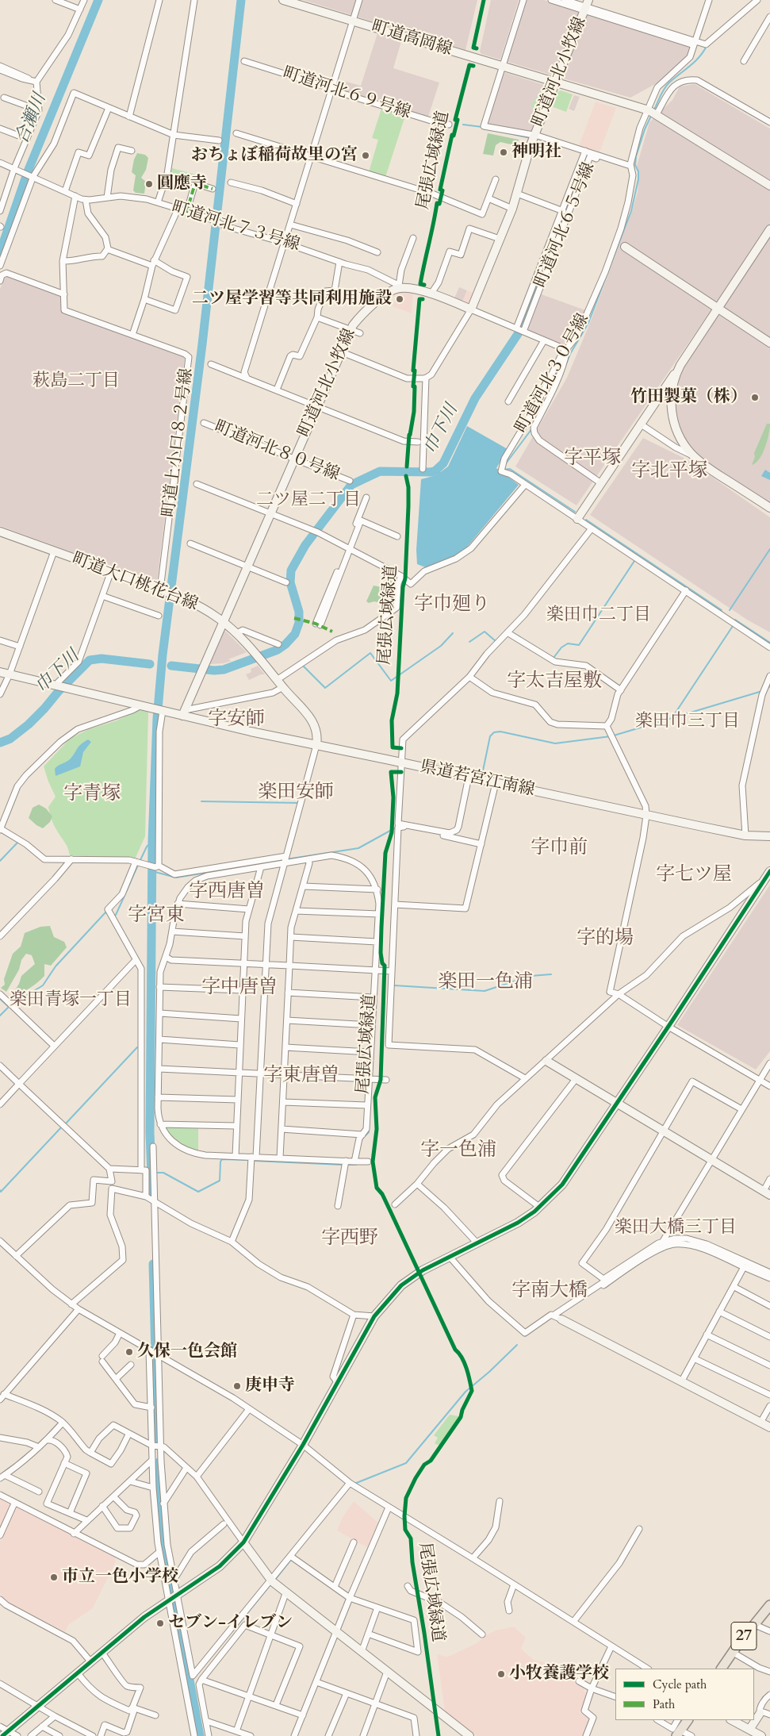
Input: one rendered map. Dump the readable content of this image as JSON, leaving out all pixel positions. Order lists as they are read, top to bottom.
{
  "streets": {
    "main road": ["27"],
    "street": [
      "町道高岡線",
      "町道河北小牧線",
      "町道河北６９号線",
      "町道河北６５号線",
      "町道河北７３号線",
      "町道河北３０号線",
      "町道上小口８２号線",
      "町道河北８０号線",
      "町道大口桃花台線",
      "県道若宮江南線"
    ],
    "cycle path": ["尾張広域緑道"]
  },
  "crossings": [
    ["町道高岡線", "町道河北小牧線"],
    ["町道高岡線", "町道河北３０号線"],
    ["町道河北小牧線", "町道河北７３号線"],
    ["町道河北小牧線", "町道河北８０号線"],
    ["町道河北小牧線", "町道大口桃花台線"],
    ["町道河北小牧線", "県道若宮江南線"],
    ["町道河北６５号線", "町道河北３０号線"],
    ["町道上小口８２号線", "町道大口桃花台線"],
    ["町道大口桃花台線", "県道若宮江南線"]
  ],
  "districts": [
    "萩島二丁目",
    "字平塚",
    "字北平塚",
    "二ツ屋二丁目",
    "字巾廻り",
    "楽田巾二丁目",
    "字太吉屋敷",
    "字安師",
    "楽田巾三丁目",
    "楽田安師",
    "字青塚",
    "字巾前",
    "字七ツ屋",
    "字西唐曽",
    "字宮東",
    "字的場",
    "楽田一色浦",
    "字中唐曽",
    "楽田青塚一丁目",
    "字東唐曽",
    "字一色浦",
    "楽田大橋三丁目",
    "字西野",
    "字南大橋"
  ],
  "water": ["合瀬川", "巾下川"],
  "places": [
    "神明社",
    "おちょぼ稲荷故里の宮",
    "圓應寺",
    "二ツ屋学習等共同利用施設",
    "竹田製菓（株）",
    "久保一色会館",
    "庚申寺",
    "市立一色小学校",
    "セブン-イレブン",
    "小牧養護学校"
  ],
  "legend": ["Cycle path", "Path"]
}
